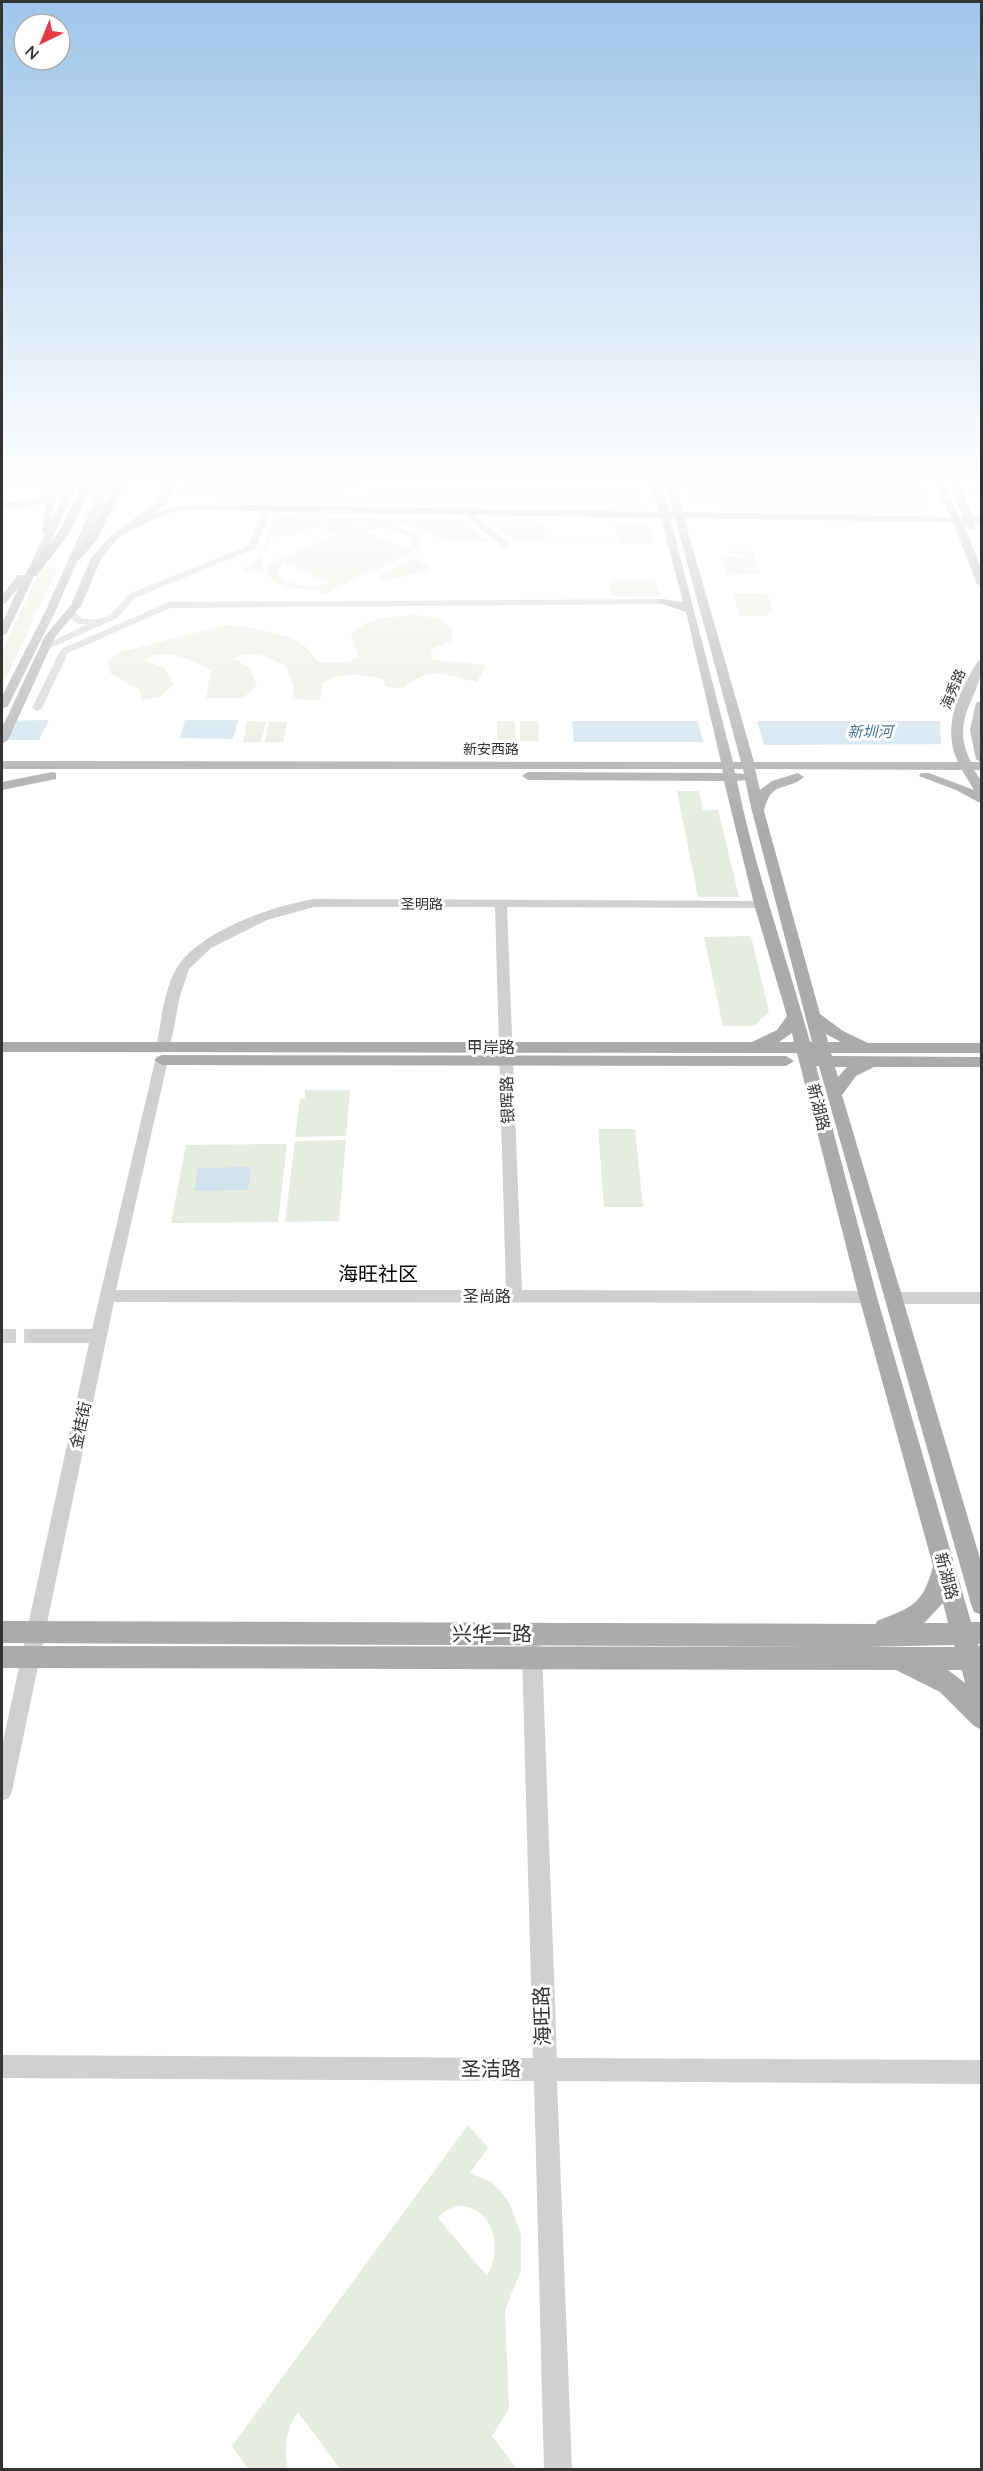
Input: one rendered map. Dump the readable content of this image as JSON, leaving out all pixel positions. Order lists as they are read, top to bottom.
{
  "streets": {
    "main road": [
      "海秀路",
      "新安西路",
      "甲岸路",
      "新湖路",
      "兴华一路"
    ],
    "street": [
      "圣明路",
      "银晖路",
      "圣尚路",
      "金桂街",
      "海旺路",
      "圣洁路"
    ]
  },
  "crossings": [
    ["海秀路", "新安西路"],
    ["新安西路", "新湖路"],
    ["圣明路", "甲岸路"],
    ["圣明路", "银晖路"],
    ["圣明路", "新湖路"],
    ["圣明路", "金桂街"],
    ["甲岸路", "银晖路"],
    ["甲岸路", "新湖路"],
    ["甲岸路", "金桂街"],
    ["银晖路", "圣尚路"],
    ["新湖路", "圣尚路"],
    ["新湖路", "兴华一路"],
    ["圣尚路", "金桂街"],
    ["金桂街", "兴华一路"],
    ["兴华一路", "海旺路"],
    ["海旺路", "圣洁路"]
  ],
  "districts": ["海旺社区"],
  "water": ["新圳河"],
  "north": "bottom left"
}
